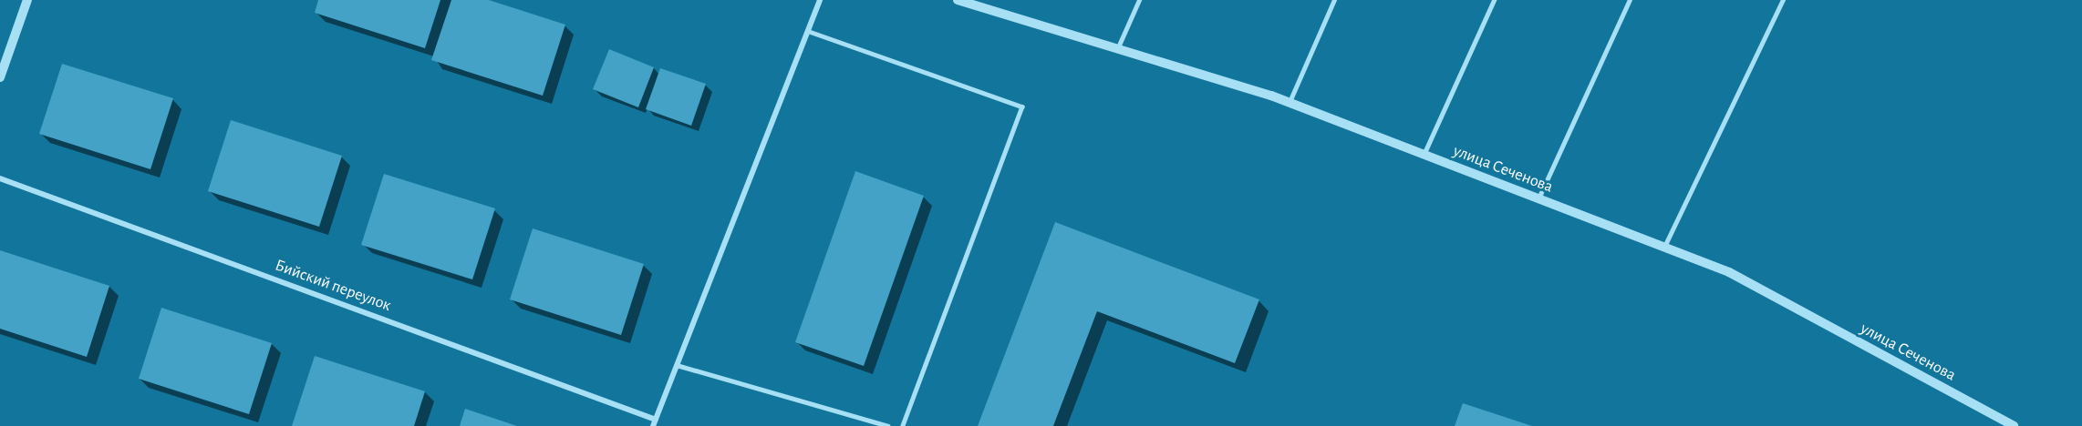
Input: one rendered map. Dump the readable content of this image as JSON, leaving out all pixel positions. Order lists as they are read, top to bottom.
{
  "streets": {
    "street": ["улица Сеченова", "Бийский переулок"]
  }
}
